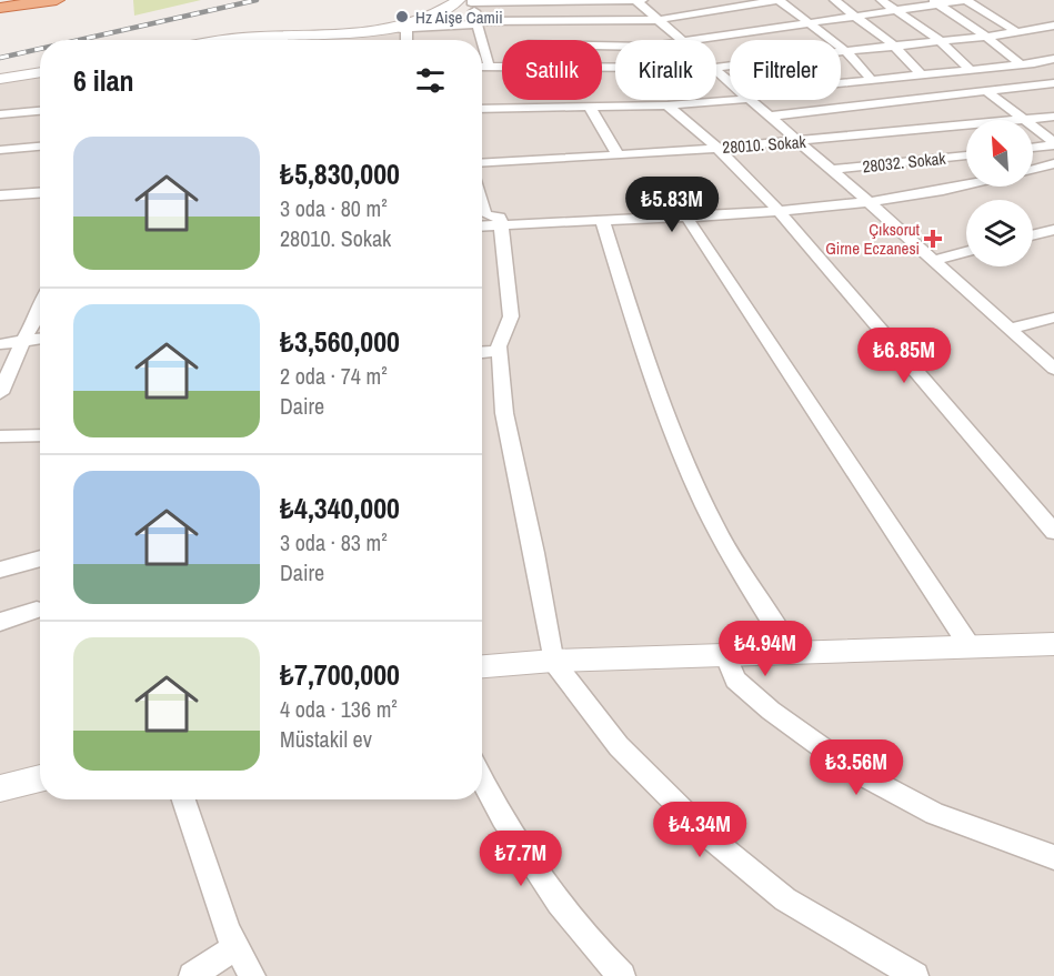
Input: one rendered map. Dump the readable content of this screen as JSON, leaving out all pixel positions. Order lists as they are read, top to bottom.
{
  "streets": {
    "street": ["28010. Sokak", "28032. Sokak"]
  },
  "places": {
    "other": ["Hz Aişe Camii"],
    "health": ["Çıksorut Girne Eczanesi"]
  },
  "north": "top left",
  "page": {
    "chip": ["Satılık", "Kiralık", "Filtreler"],
    "heading": "6 ilan",
    "list": [
      {
        "name": "₺5,830,000",
        "note": "3 oda · 80 m² · 28010. Sokak"
      },
      {
        "name": "₺3,560,000",
        "note": "2 oda · 74 m² · Daire"
      },
      {
        "name": "₺4,340,000",
        "note": "3 oda · 83 m² · Daire"
      },
      {
        "name": "₺7,700,000",
        "note": "4 oda · 136 m² · Müstakil ev"
      }
    ],
    "price": [
      "₺5.83M",
      "₺6.85M",
      "₺4.94M",
      "₺3.56M",
      "₺4.34M",
      "₺7.7M"
    ]
  }
}
